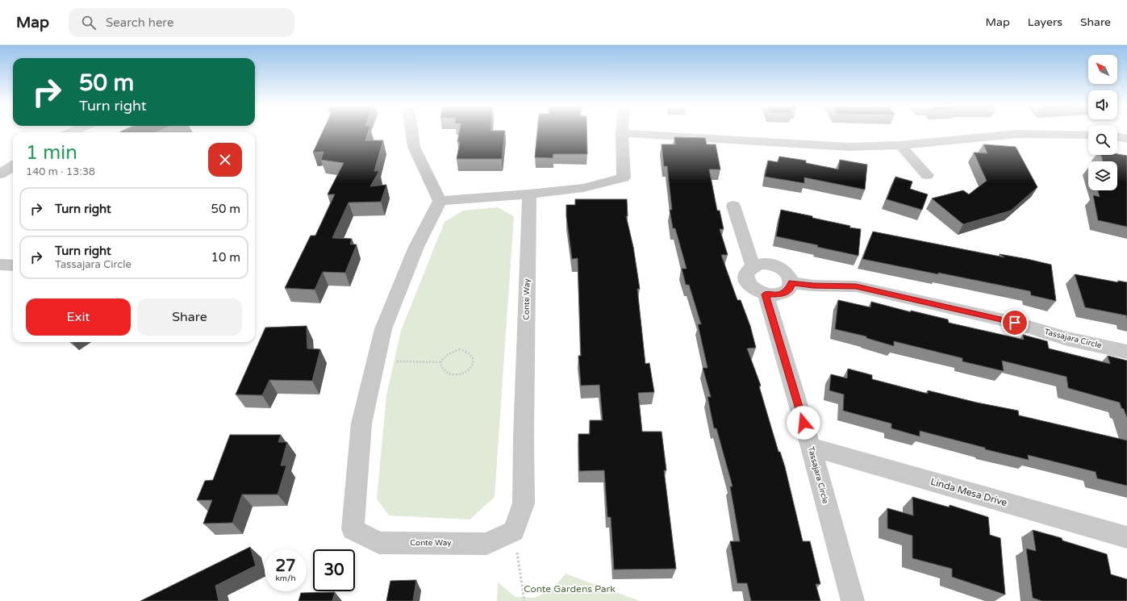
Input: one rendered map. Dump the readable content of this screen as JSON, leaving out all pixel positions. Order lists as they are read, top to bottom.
{
  "streets": {
    "street": ["Conte Way", "Tassajara Circle", "Linda Mesa Drive"]
  },
  "crossings": [
    ["Tassajara Circle", "Linda Mesa Drive"]
  ],
  "parks": ["Conte Gardens Park"],
  "north": "top left",
  "page": {
    "header": "Map",
    "search": "Search here",
    "nav": ["Map", "Layers", "Share"],
    "turn": ["50 m", "Turn right"],
    "heading": ["1 min", "140 m · 13:38"],
    "list": [
      {
        "name": "Turn right",
        "value": "50 m"
      },
      {
        "name": "Turn right",
        "note": "Tassajara Circle",
        "value": "10 m"
      }
    ],
    "buttons": ["Exit", "Share"],
    "speed": "27 km/h",
    "limit": "30"
  }
}
